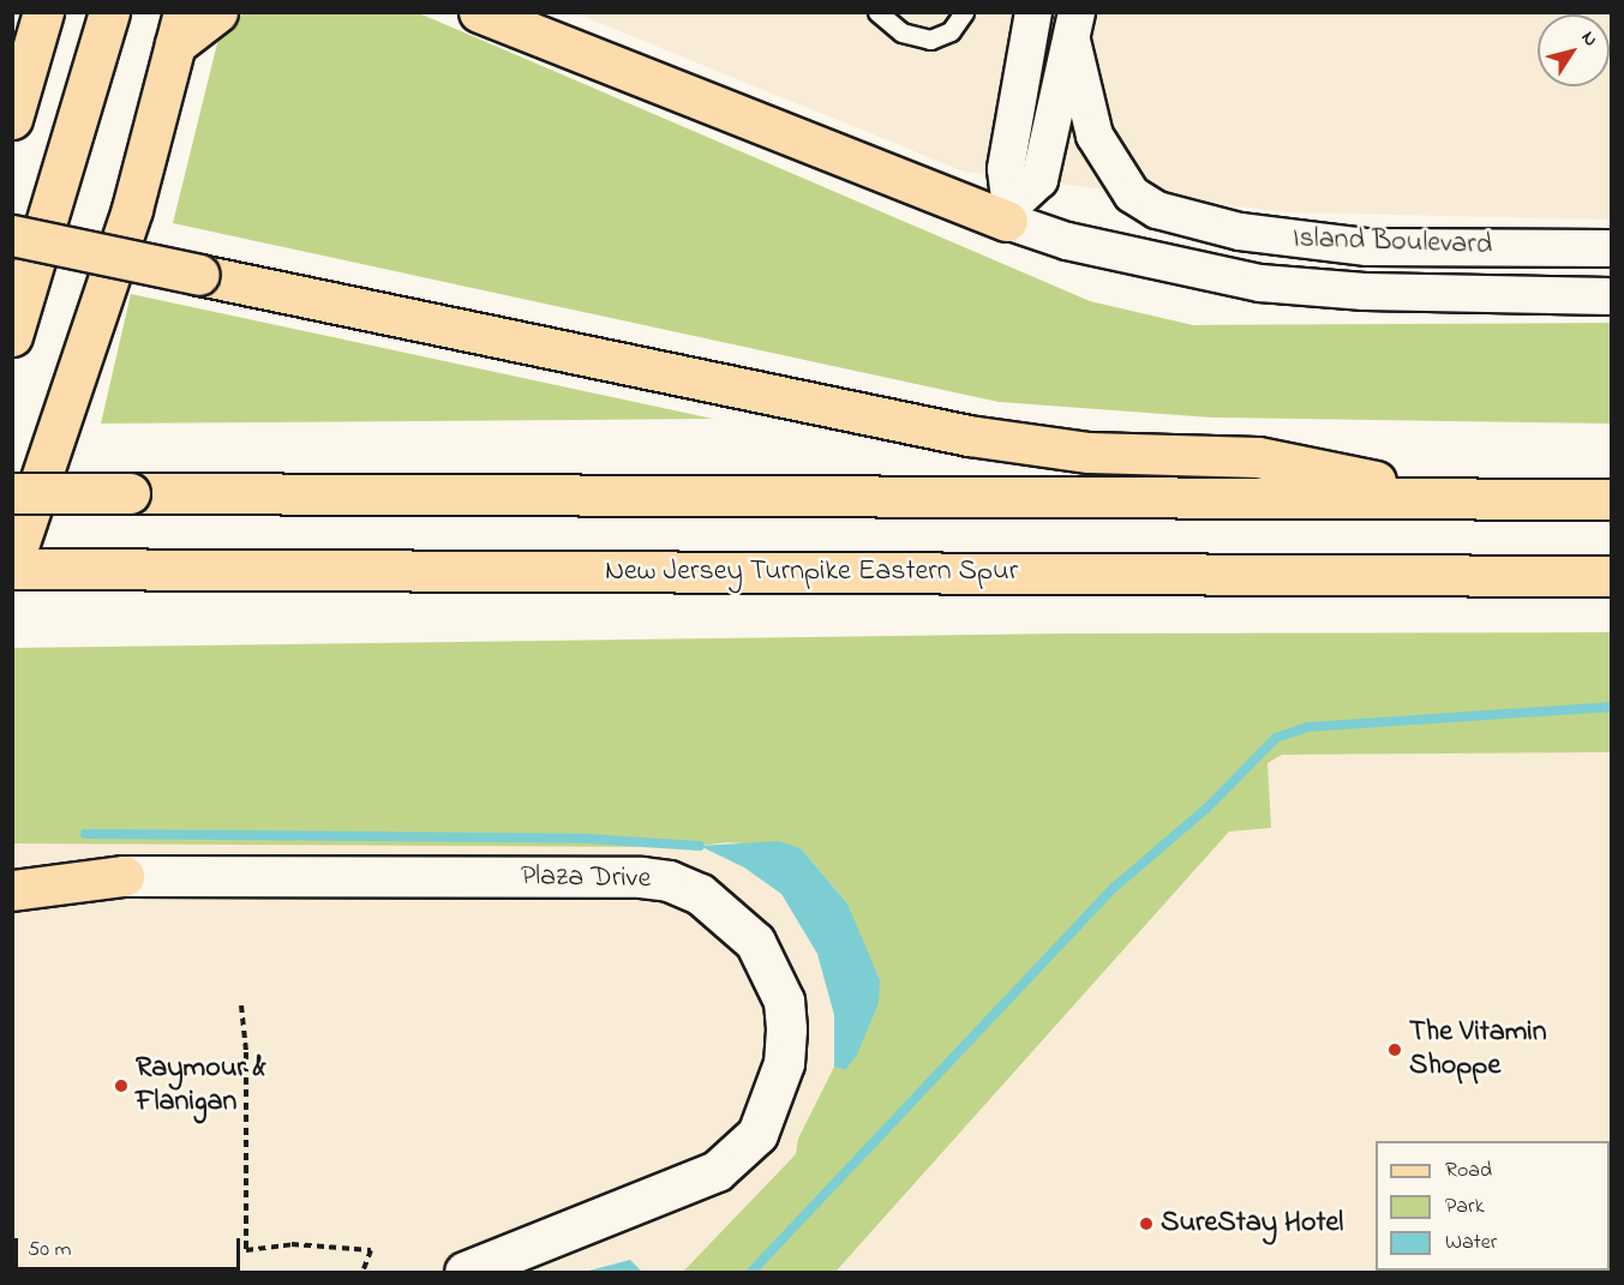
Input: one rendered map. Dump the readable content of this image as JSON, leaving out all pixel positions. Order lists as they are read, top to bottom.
{
  "streets": {
    "main road": ["New Jersey Turnpike Eastern Spur"],
    "street": ["Island Boulevard", "Plaza Drive"]
  },
  "places": ["The Vitamin Shoppe", "Raymour & Flanigan", "SureStay Hotel"],
  "legend": ["Road", "Park", "Water"],
  "scale_bar": "50 m",
  "north": "top right"
}
